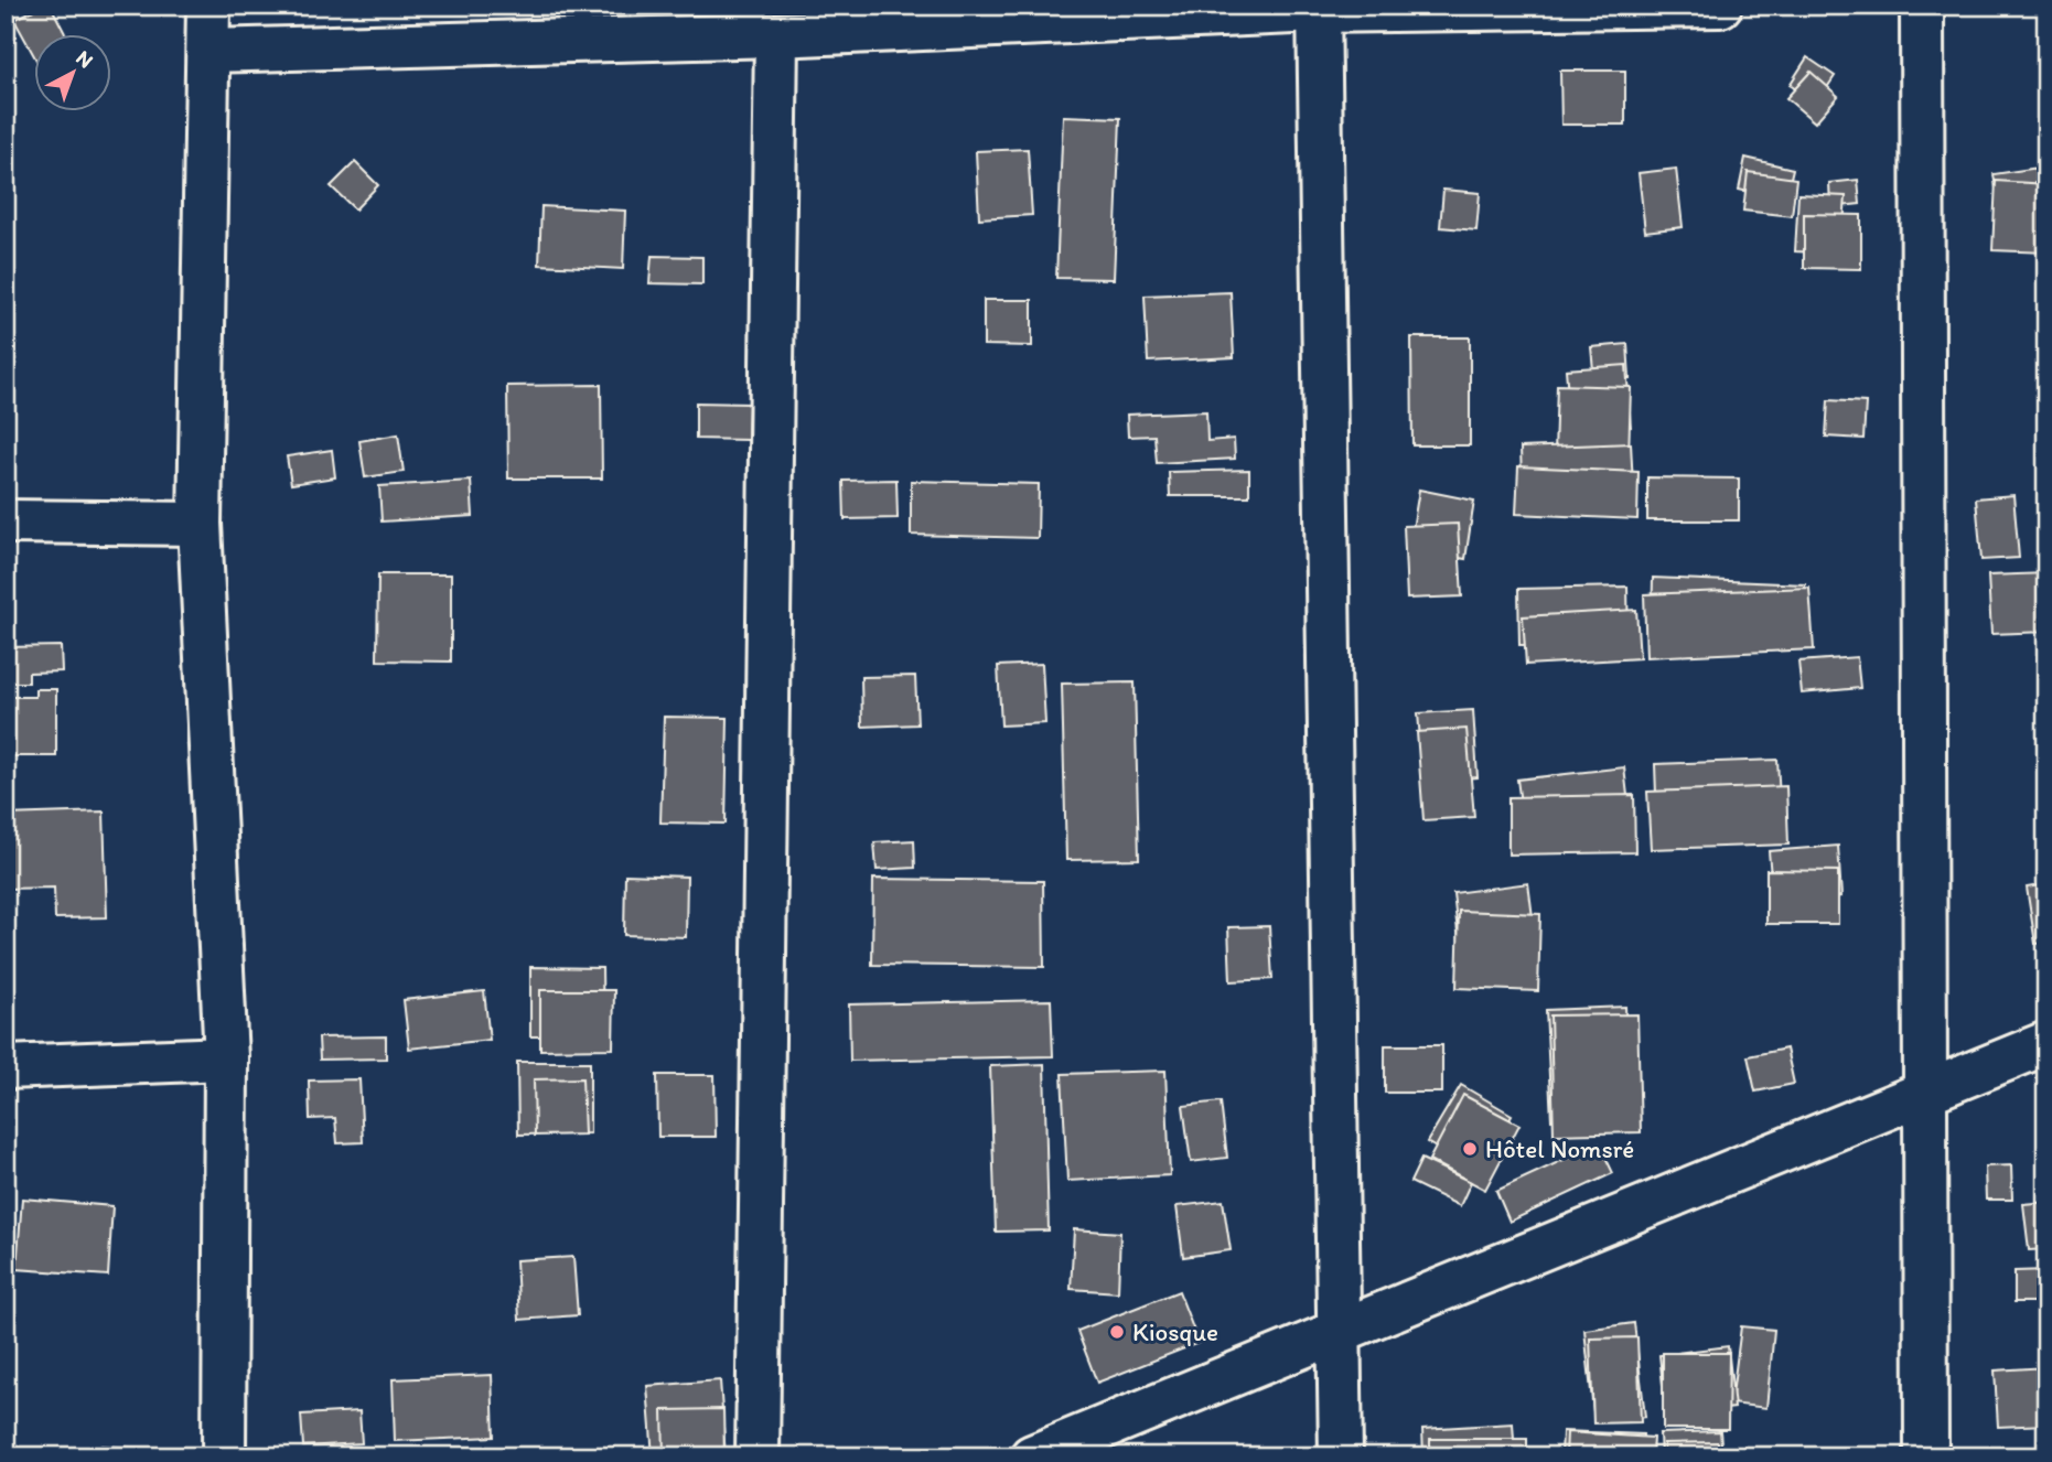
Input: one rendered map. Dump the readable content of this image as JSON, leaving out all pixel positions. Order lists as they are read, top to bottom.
{
  "places": ["Hôtel Nomsré", "Kiosque"],
  "north": "top right"
}
